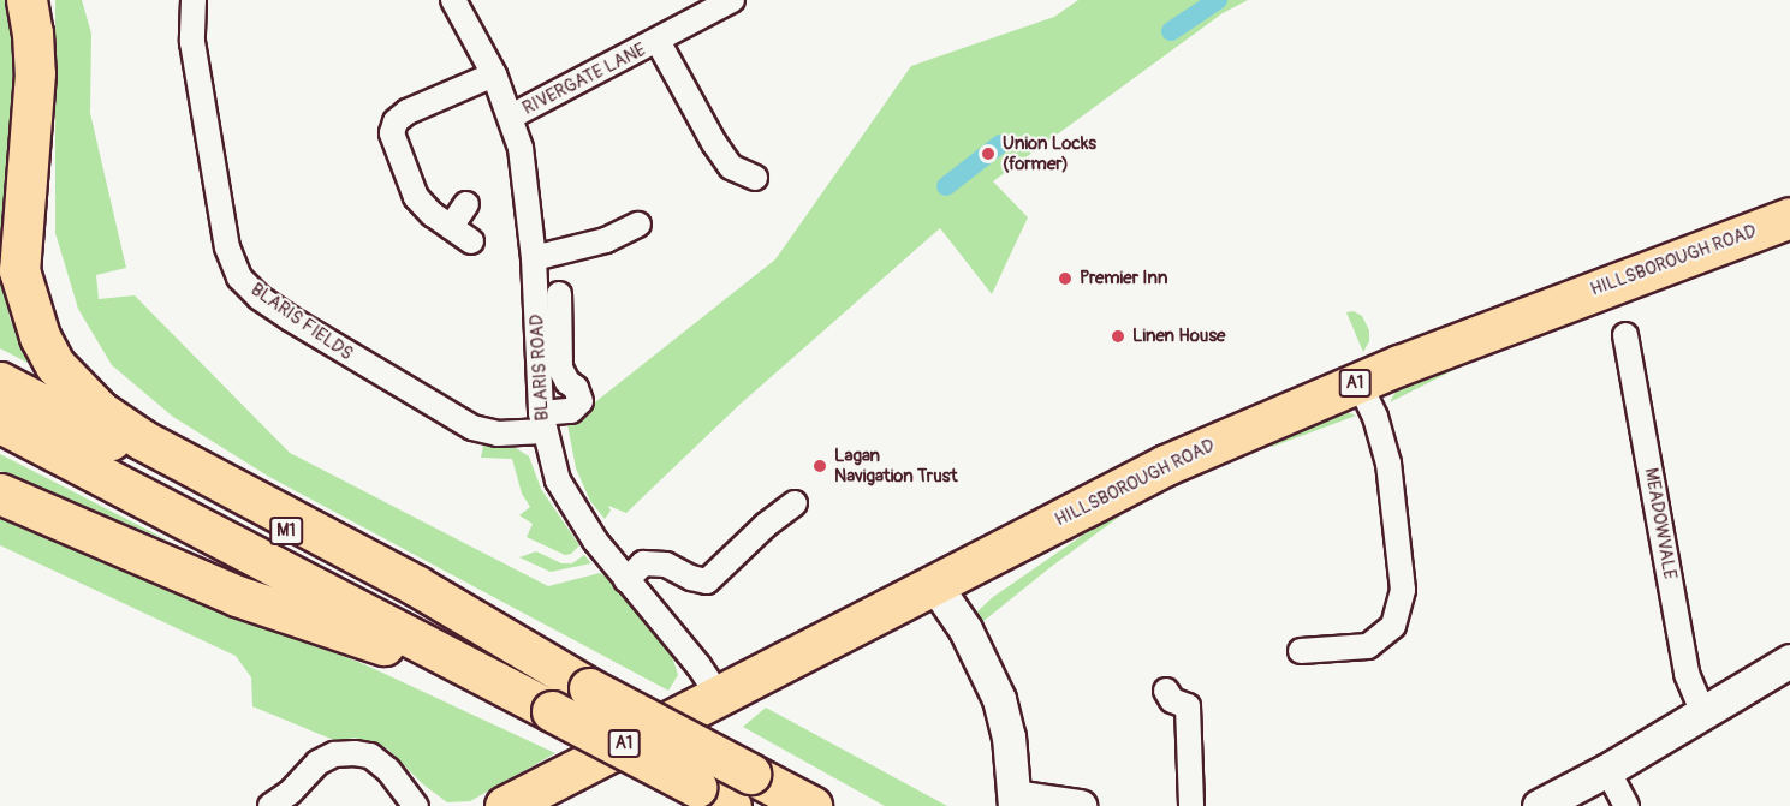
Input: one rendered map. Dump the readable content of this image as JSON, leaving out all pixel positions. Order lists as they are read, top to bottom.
{
  "streets": {
    "highway": ["HILLSBOROUGH ROAD", "A1", "M1"],
    "street": [
      "RIVERGATE LANE",
      "BLARIS FIELDS",
      "BLARIS ROAD",
      "MEADOWVALE"
    ]
  },
  "crossings": [
    ["RIVERGATE LANE", "BLARIS ROAD"],
    ["HILLSBOROUGH ROAD", "BLARIS ROAD"],
    ["BLARIS FIELDS", "BLARIS ROAD"]
  ],
  "places": [
    "Union Locks (former)",
    "Premier Inn",
    "Linen House",
    "Lagan Navigation Trust"
  ]
}
